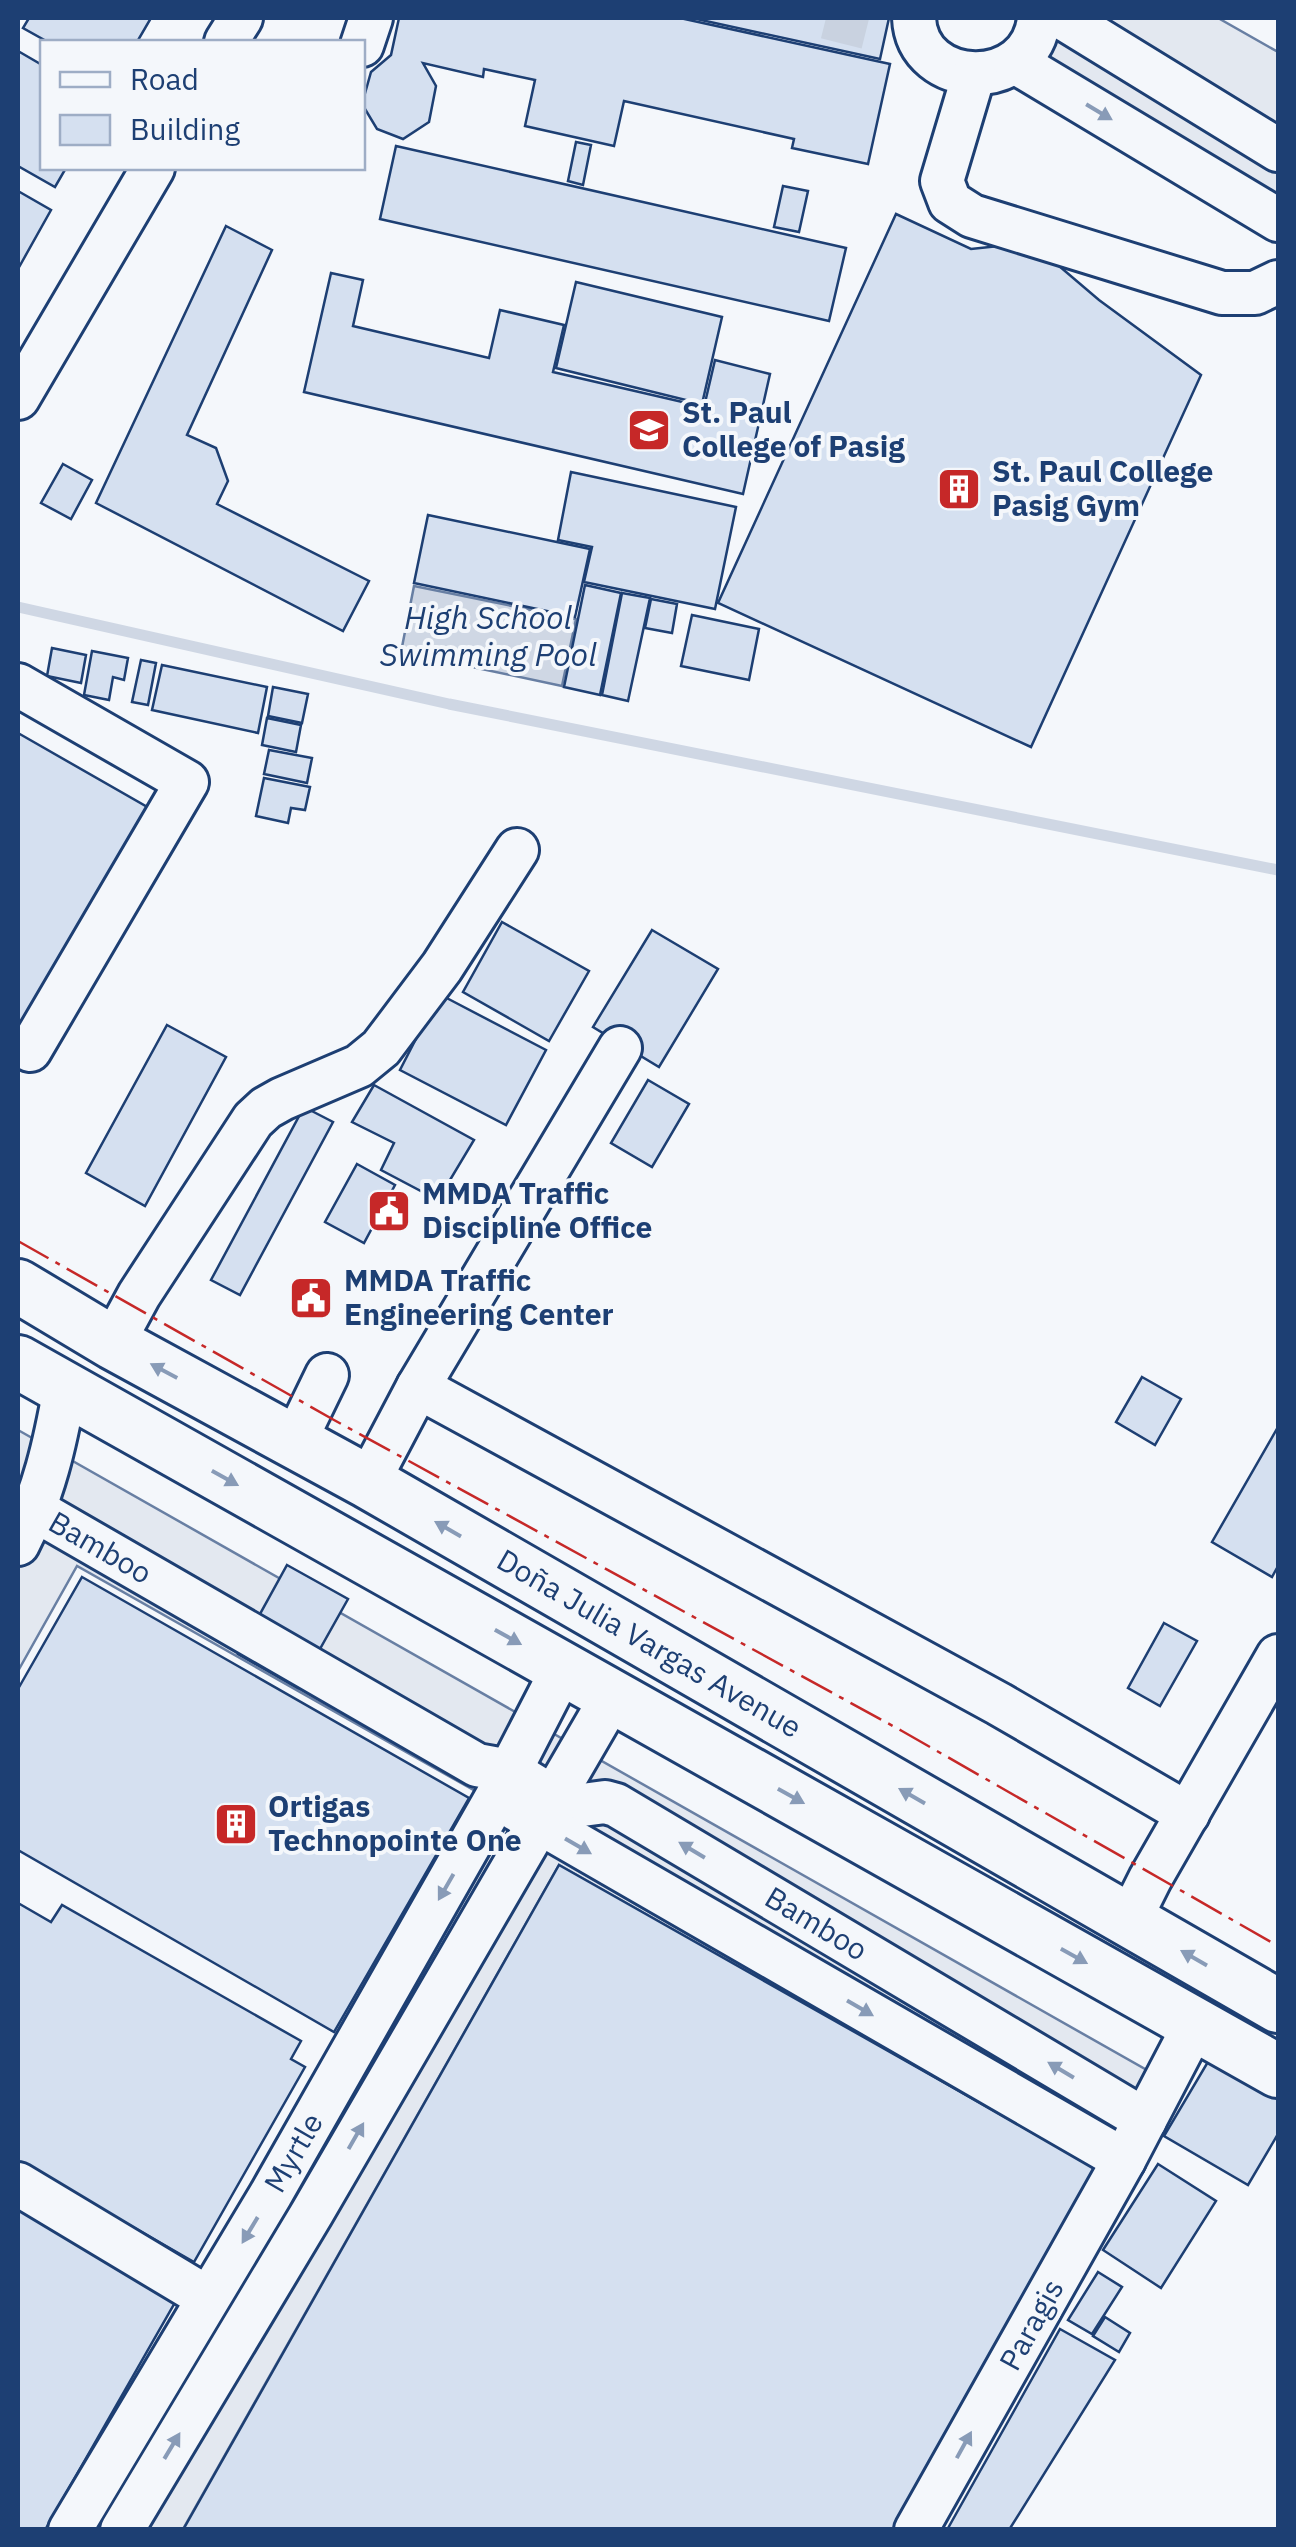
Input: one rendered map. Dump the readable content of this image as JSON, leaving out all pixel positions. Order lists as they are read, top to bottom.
{
  "streets": {
    "main road": ["Doña Julia Vargas Avenue"],
    "street": ["Bamboo", "Myrtle", "Paragis"]
  },
  "crossings": [
    ["Bamboo", "Myrtle"],
    ["Bamboo", "Paragis"],
    ["Doña Julia Vargas Avenue", "Myrtle"],
    ["Doña Julia Vargas Avenue", "Paragis"]
  ],
  "one_way": ["Paragis"],
  "water": ["High School Swimming Pool"],
  "places": {
    "school or university": ["St. Paul College of Pasig"],
    "building": ["St. Paul College Pasig Gym", "Ortigas Technopointe One"],
    "public building": ["MMDA Traffic Discipline Office", "MMDA Traffic Engineering Center"]
  },
  "legend": ["Road", "Building"]
}
